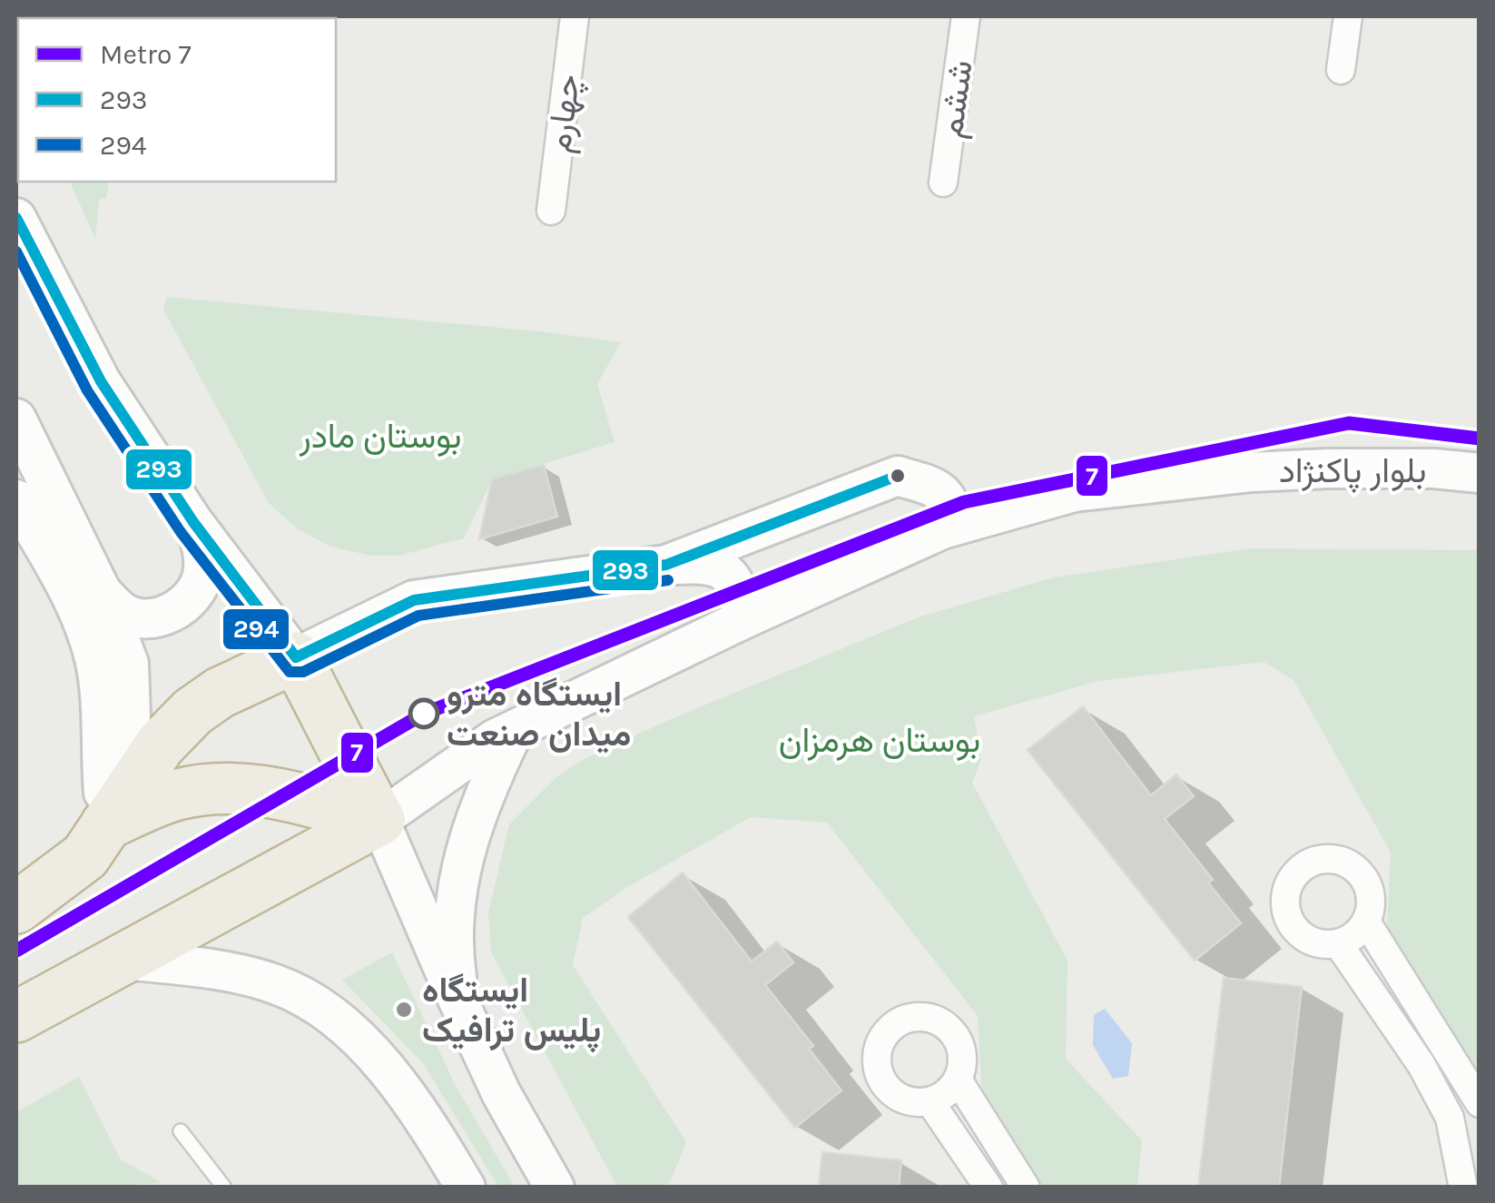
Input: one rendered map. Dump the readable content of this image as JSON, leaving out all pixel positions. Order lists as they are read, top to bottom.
{
  "streets": {
    "main road": ["بلوار پاکنژاد"],
    "street": ["ششم", "چهارم"]
  },
  "parks": ["بوستان مادر", "بوستان هرمزان"],
  "places": ["ایستگاه مترو میدان صنعت", "ایستگاه پلیس ترافیک"],
  "lines": ["transit line 293", "transit line 294", "metro line 7"],
  "legend": ["Metro 7", "293", "294"]
}
